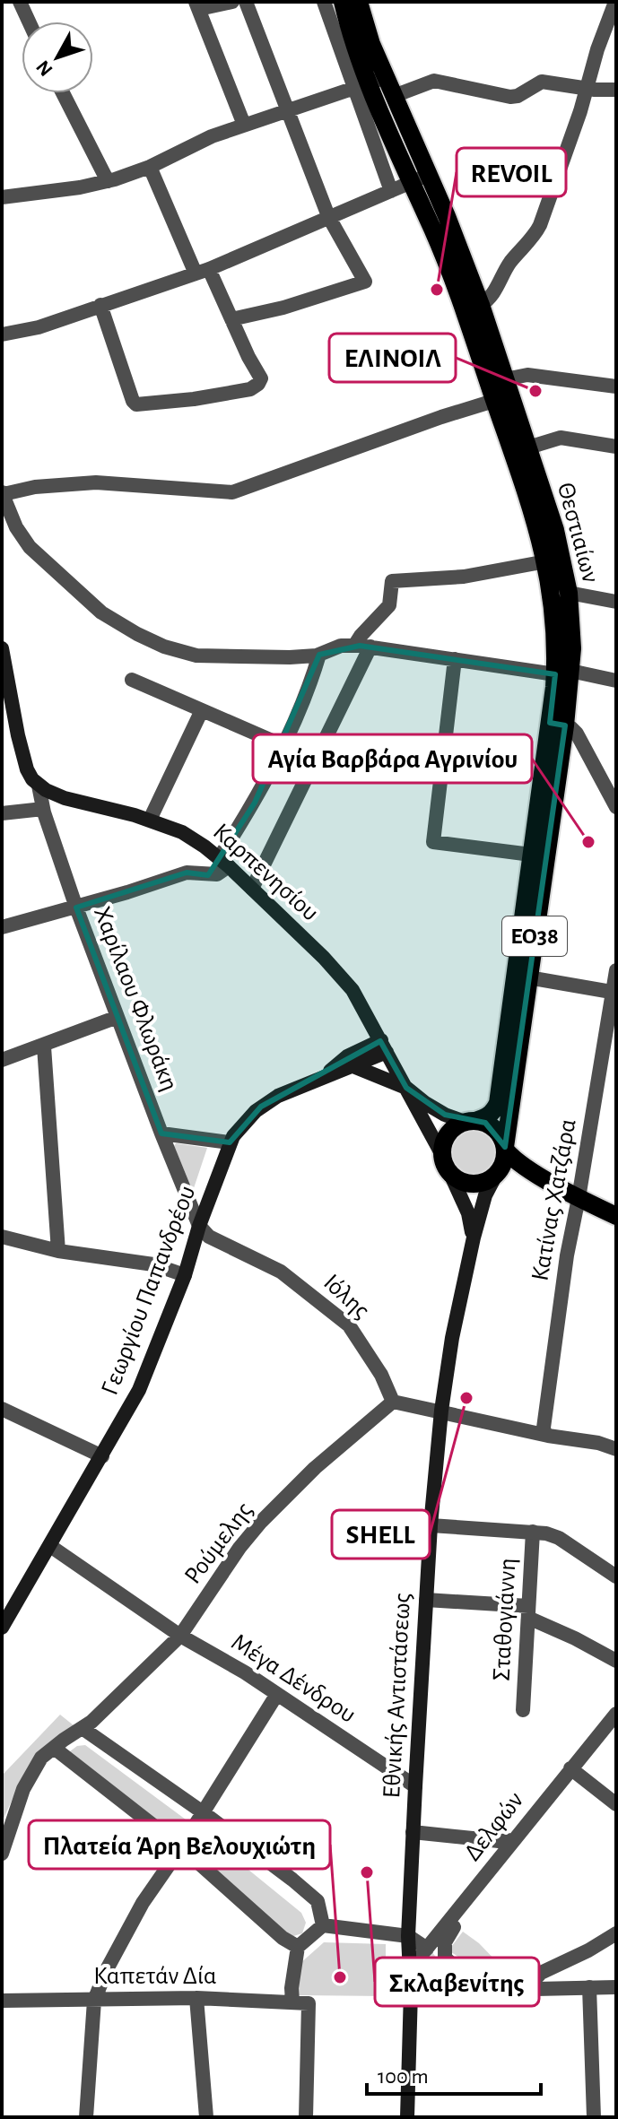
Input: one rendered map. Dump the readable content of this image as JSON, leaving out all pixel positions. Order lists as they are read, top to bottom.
{
  "streets": {
    "main road": [
      "Θεστιαίων",
      "Καρπενησίου",
      "ΕΟ38",
      "Γεωργίου Παπανδρέου",
      "Εθνικής Αντιστάσεως"
    ],
    "street": [
      "Χαρίλαου Φλωράκη",
      "Κατίνας Χατζάρα",
      "Ιόλης",
      "Ρούμελης",
      "Σταθογιάννη",
      "Μέγα Δένδρου",
      "Δελφών",
      "Καπετάν Δία"
    ]
  },
  "crossings": [
    ["Θεστιαίων", "Καρπενησίου"],
    ["Θεστιαίων", "ΕΟ38"],
    ["Θεστιαίων", "Εθνικής Αντιστάσεως"],
    ["Καρπενησίου", "ΕΟ38"],
    ["Καρπενησίου", "Χαρίλαου Φλωράκη"],
    ["Καρπενησίου", "Εθνικής Αντιστάσεως"],
    ["ΕΟ38", "Εθνικής Αντιστάσεως"],
    ["Χαρίλαου Φλωράκη", "Γεωργίου Παπανδρέου"],
    ["Χαρίλαου Φλωράκη", "Ιόλης"],
    ["Γεωργίου Παπανδρέου", "Ιόλης"],
    ["Γεωργίου Παπανδρέου", "Μέγα Δένδρου"],
    ["Ιόλης", "Ρούμελης"],
    ["Ρούμελης", "Μέγα Δένδρου"],
    ["Μέγα Δένδρου", "Εθνικής Αντιστάσεως"],
    ["Εθνικής Αντιστάσεως", "Δελφών"]
  ],
  "places": [
    "REVOIL",
    "ΕΛΙΝΟΙΛ",
    "Αγία Βαρβάρα Αγρινίου",
    "SHELL",
    "Σκλαβενίτης",
    "Πλατεία Άρη Βελουχιώτη"
  ],
  "scale_bar": "100 m",
  "north": "bottom left"
}
